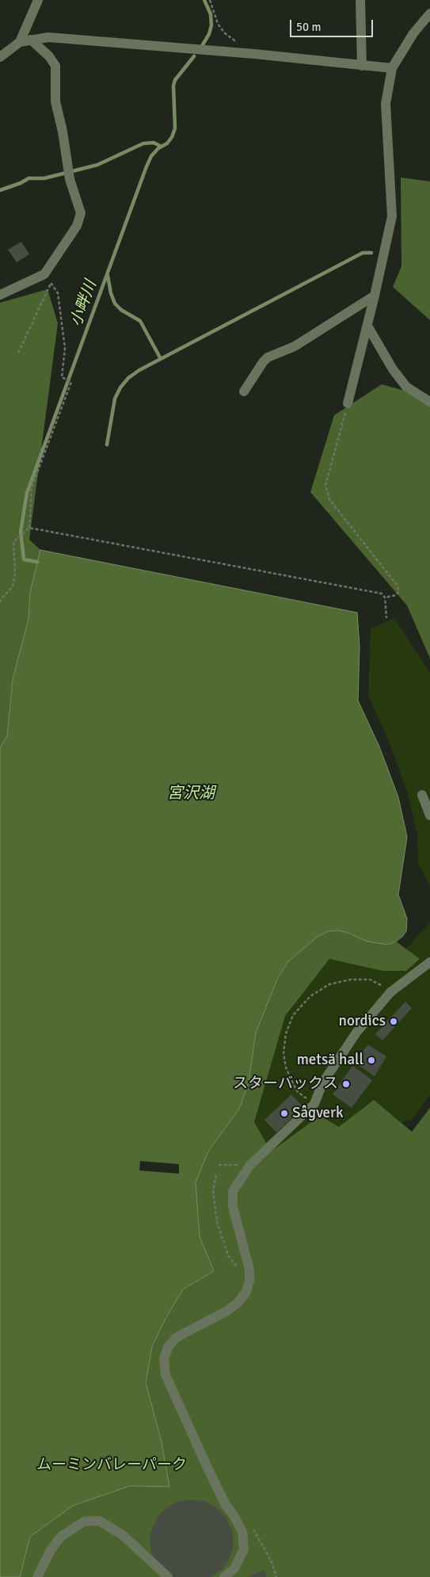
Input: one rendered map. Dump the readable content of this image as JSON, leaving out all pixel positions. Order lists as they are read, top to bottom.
{
  "water": ["小畔川", "宮沢湖"],
  "parks": ["ムーミンバレーパーク"],
  "places": [
    "nordics",
    "metsä hall",
    "スターバックス",
    "Sågverk"
  ],
  "scale_bar": "50 m"
}
